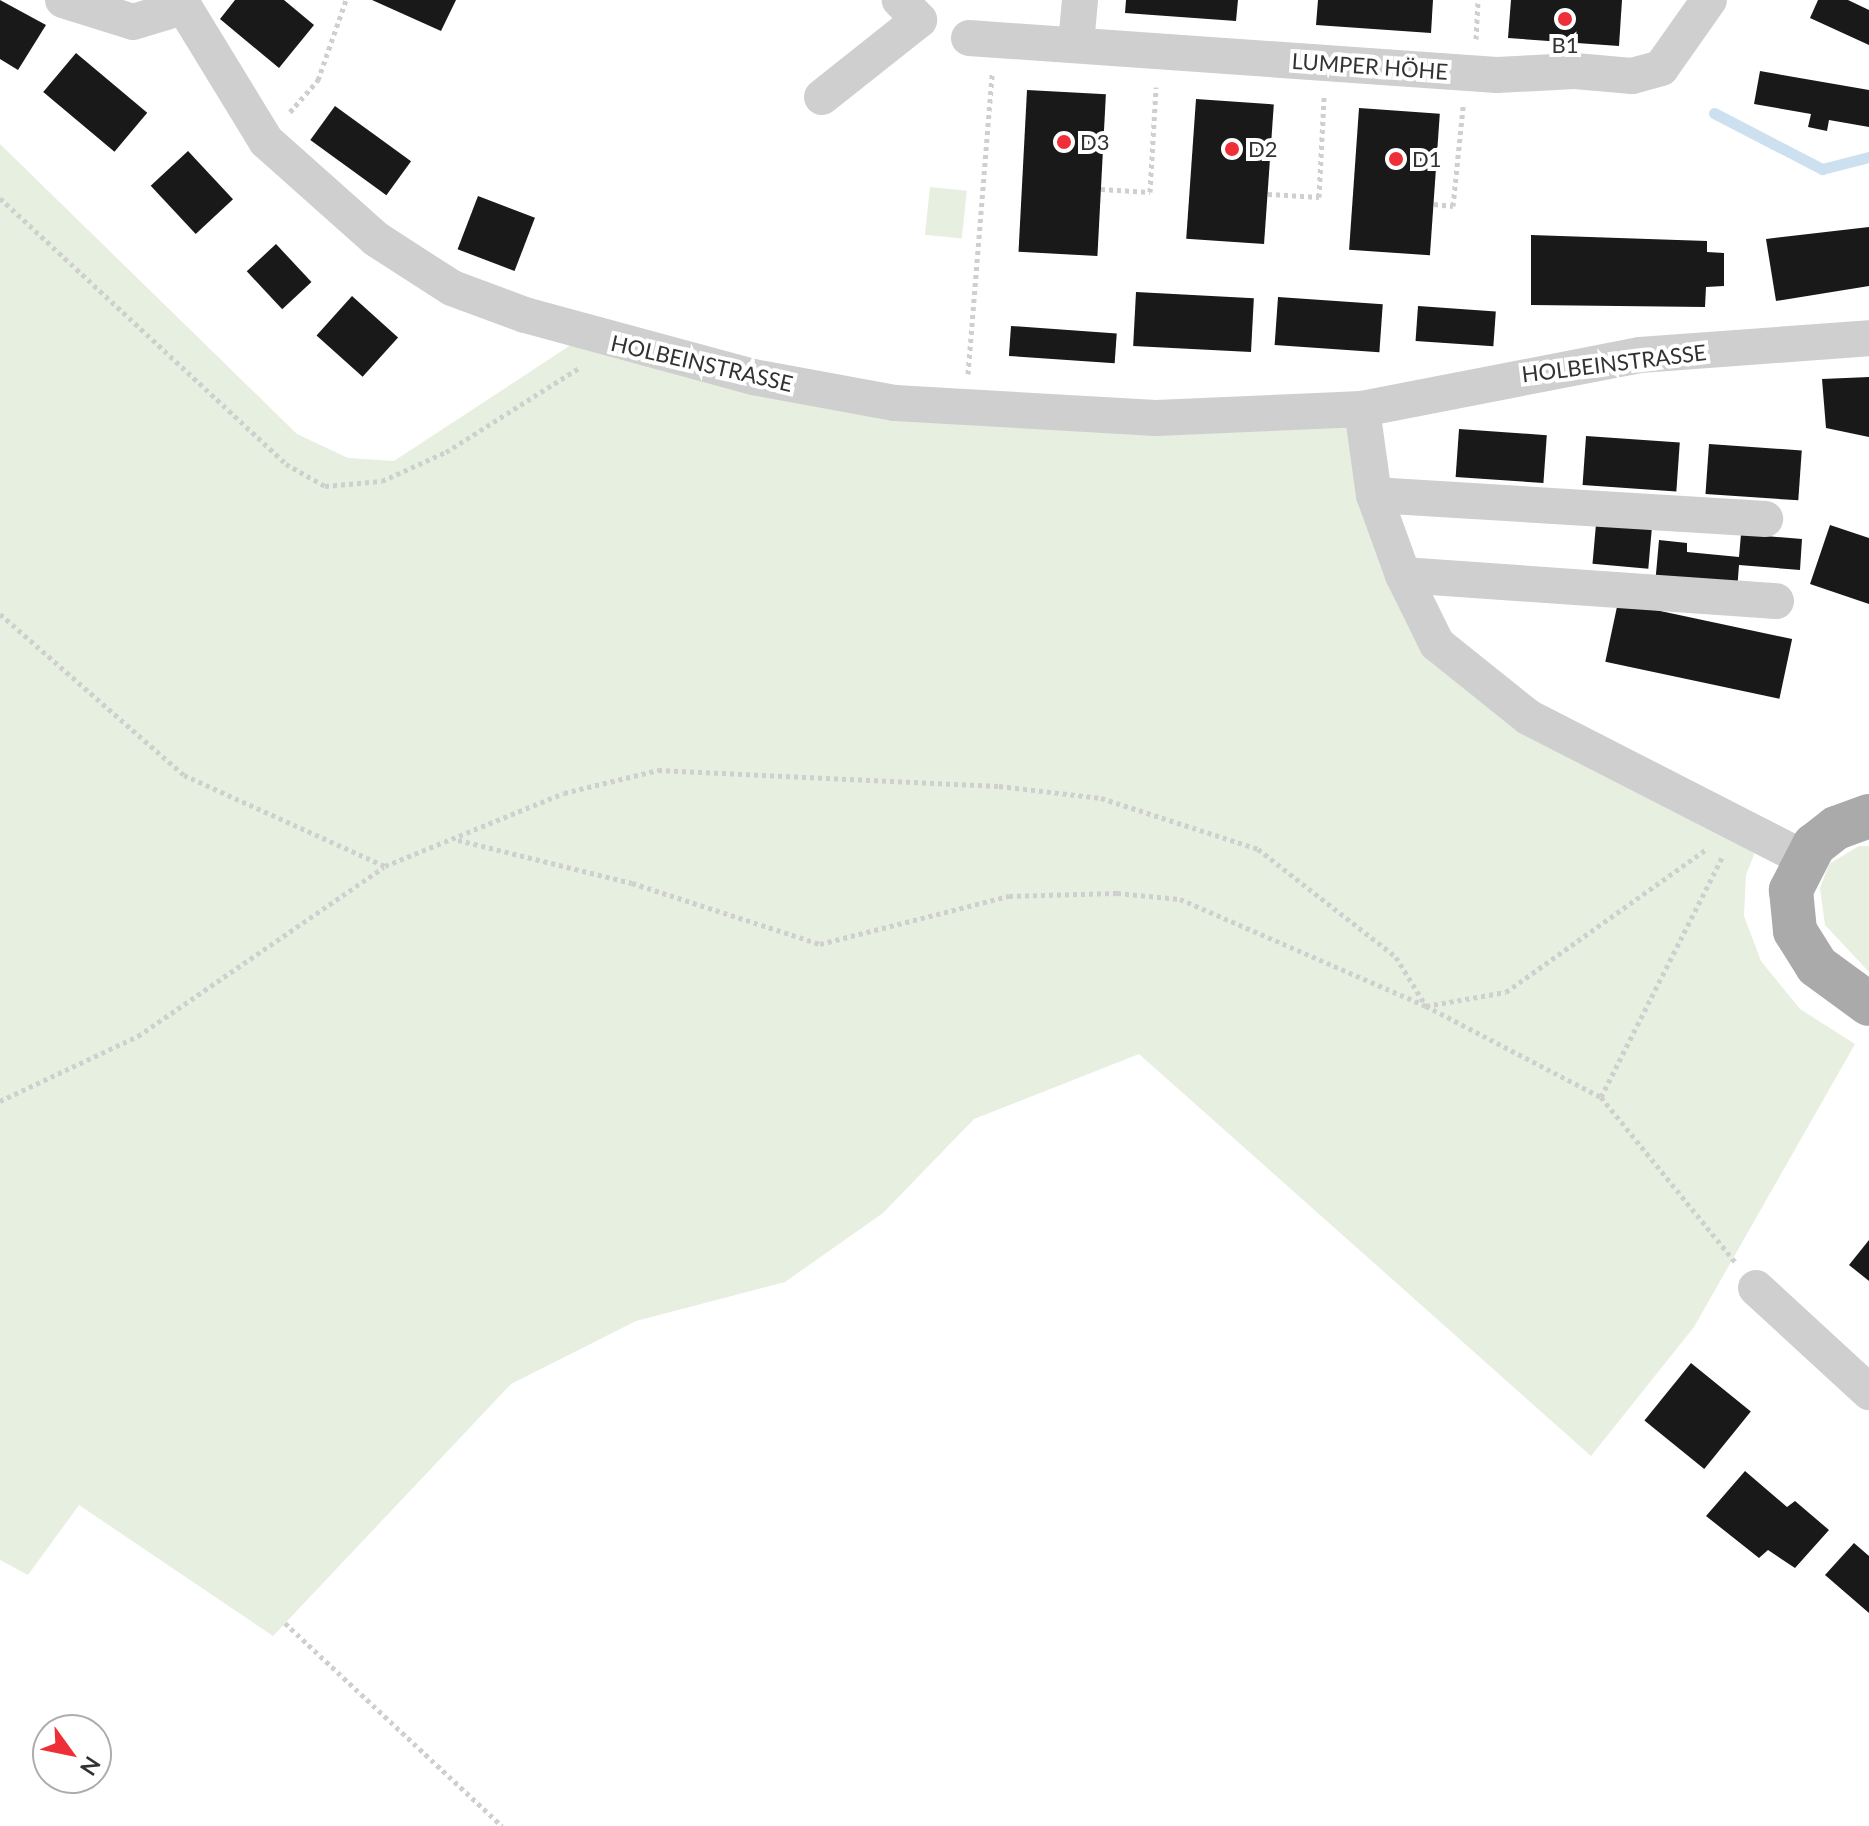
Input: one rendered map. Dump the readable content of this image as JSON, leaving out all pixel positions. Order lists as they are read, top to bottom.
{
  "streets": {
    "street": ["LUMPER HÖHE", "HOLBEINSTRASSE"]
  },
  "places": [
    "B1",
    "D3",
    "D2",
    "D1"
  ],
  "north": "bottom right"
}
